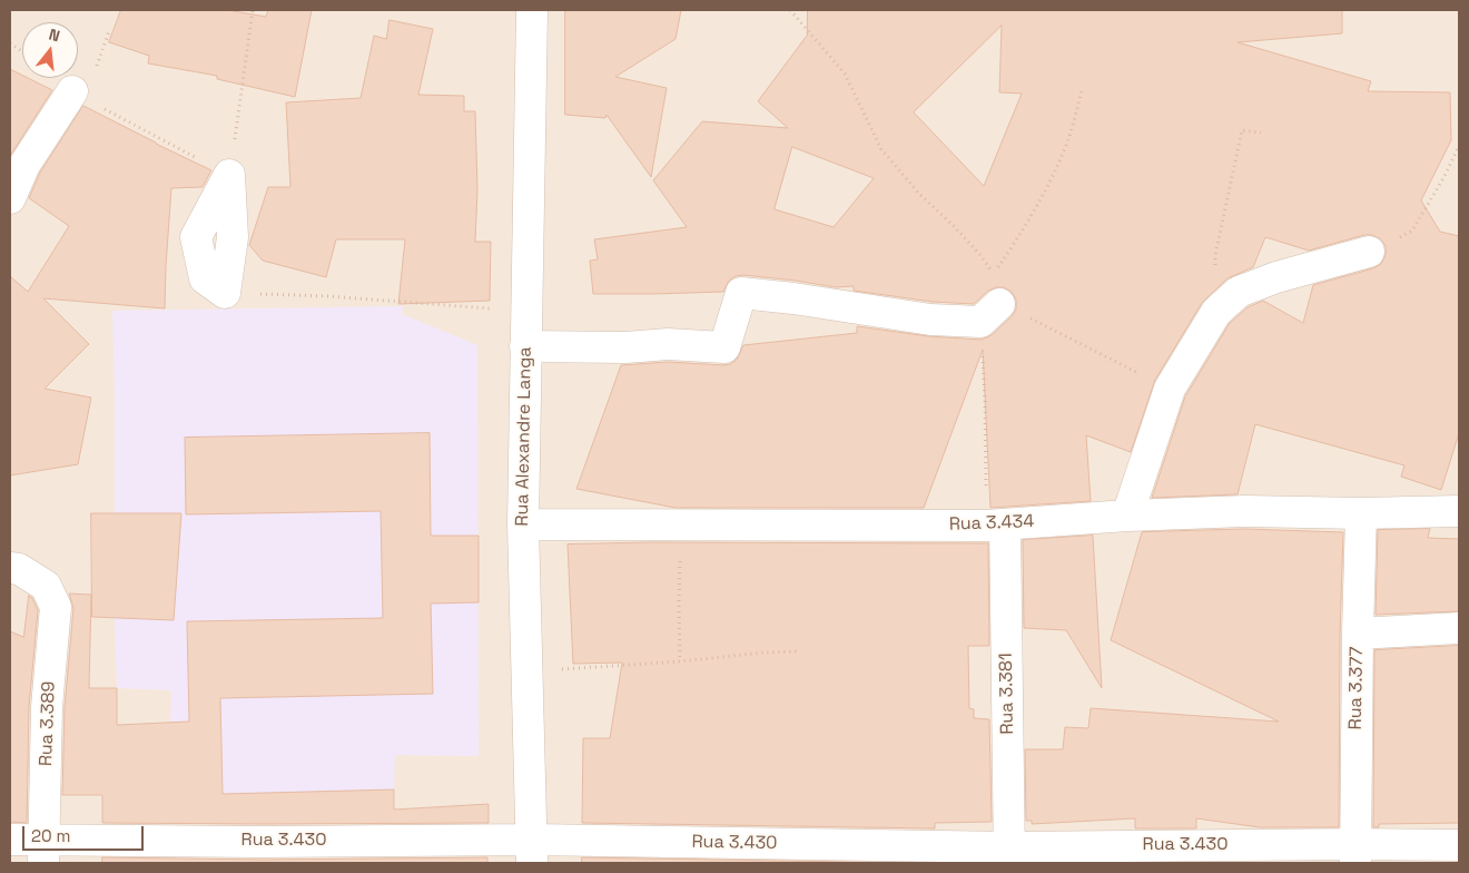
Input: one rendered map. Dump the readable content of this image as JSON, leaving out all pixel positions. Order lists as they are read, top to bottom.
{
  "streets": {
    "street": [
      "Rua Alexandre Langa",
      "Rua 3.434",
      "Rua 3.377",
      "Rua 3.381",
      "Rua 3.389",
      "Rua 3.430"
    ]
  },
  "crossings": [
    ["Rua Alexandre Langa", "Rua 3.434"],
    ["Rua Alexandre Langa", "Rua 3.430"],
    ["Rua 3.434", "Rua 3.377"],
    ["Rua 3.434", "Rua 3.381"],
    ["Rua 3.377", "Rua 3.430"],
    ["Rua 3.381", "Rua 3.430"],
    ["Rua 3.389", "Rua 3.430"]
  ],
  "scale_bar": "20 m",
  "north": "top"
}
